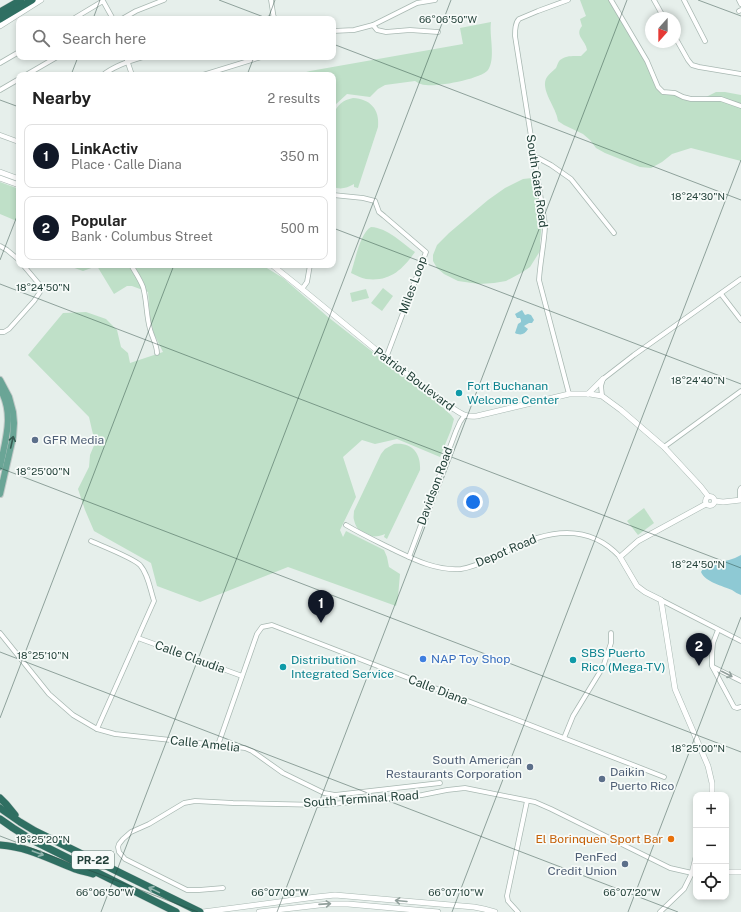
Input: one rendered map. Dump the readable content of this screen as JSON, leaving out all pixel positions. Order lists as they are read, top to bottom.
{
  "streets": {
    "highway": ["PR-22"],
    "street": [
      "South Gate Road",
      "Miles Loop",
      "Patriot Boulevard",
      "Davidson Road",
      "Depot Road",
      "Calle Claudia",
      "Calle Diana",
      "Calle Amelia",
      "South Terminal Road"
    ]
  },
  "crossings": [
    ["South Gate Road", "Patriot Boulevard"],
    ["Miles Loop", "Patriot Boulevard"],
    ["Patriot Boulevard", "Davidson Road"],
    ["Davidson Road", "Depot Road"],
    ["Calle Claudia", "Calle Diana"],
    ["Calle Diana", "Calle Amelia"]
  ],
  "places": [
    "Fort Buchanan Welcome Center",
    "GFR Media",
    "NAP Toy Shop",
    "SBS Puerto Rico (Mega-TV)",
    "Distribution Integrated Service",
    "South American Restaurants Corporation",
    "Daikin Puerto Rico",
    "El Borinquen Sport Bar",
    "PenFed Credit Union"
  ],
  "north": "bottom",
  "page": {
    "search": "Search here",
    "heading": ["Nearby", "2 results"],
    "list": [
      {
        "mark": "1",
        "name": "LinkActiv",
        "note": "Place · Calle Diana",
        "value": "350 m"
      },
      {
        "mark": "2",
        "name": "Popular",
        "note": "Bank · Columbus Street",
        "value": "500 m"
      }
    ],
    "pins": ["1", "2"],
    "map_buttons": ["+", "−"]
  },
  "coordinates": [
    "66°06'50\"W",
    "18°24'30\"N",
    "18°24'50\"N",
    "18°24'40\"N",
    "18°25'00\"N",
    "18°25'10\"N",
    "18°25'20\"N",
    "66°07'00\"W",
    "66°07'10\"W",
    "66°07'20\"W"
  ]
}
